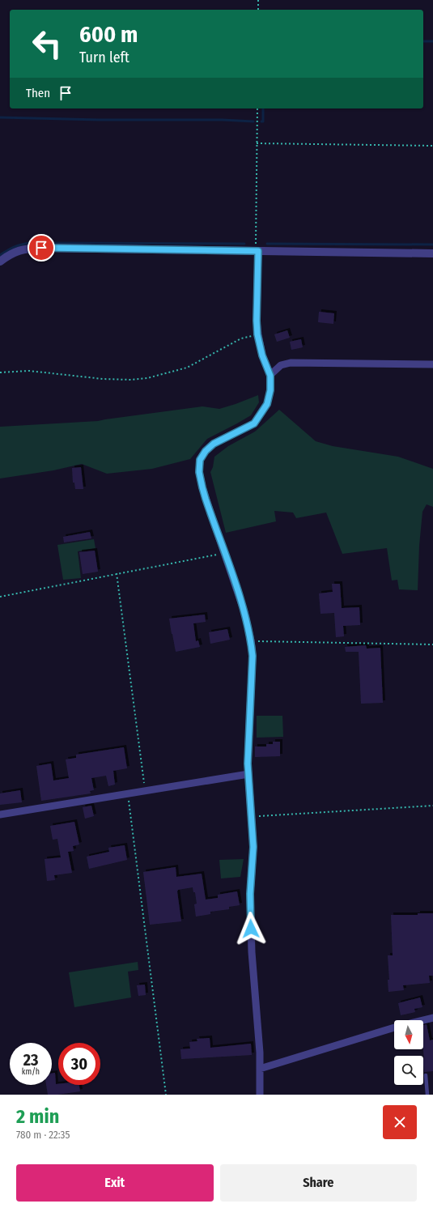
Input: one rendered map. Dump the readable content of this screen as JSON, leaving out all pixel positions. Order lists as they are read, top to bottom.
{
  "north": "bottom",
  "page": {
    "turn": ["600 m", "Turn left"],
    "then": "Then",
    "speed": "23 km/h",
    "limit": "30",
    "heading": ["2 min", "780 m · 22:35"],
    "buttons": ["Exit", "Share"]
  }
}
